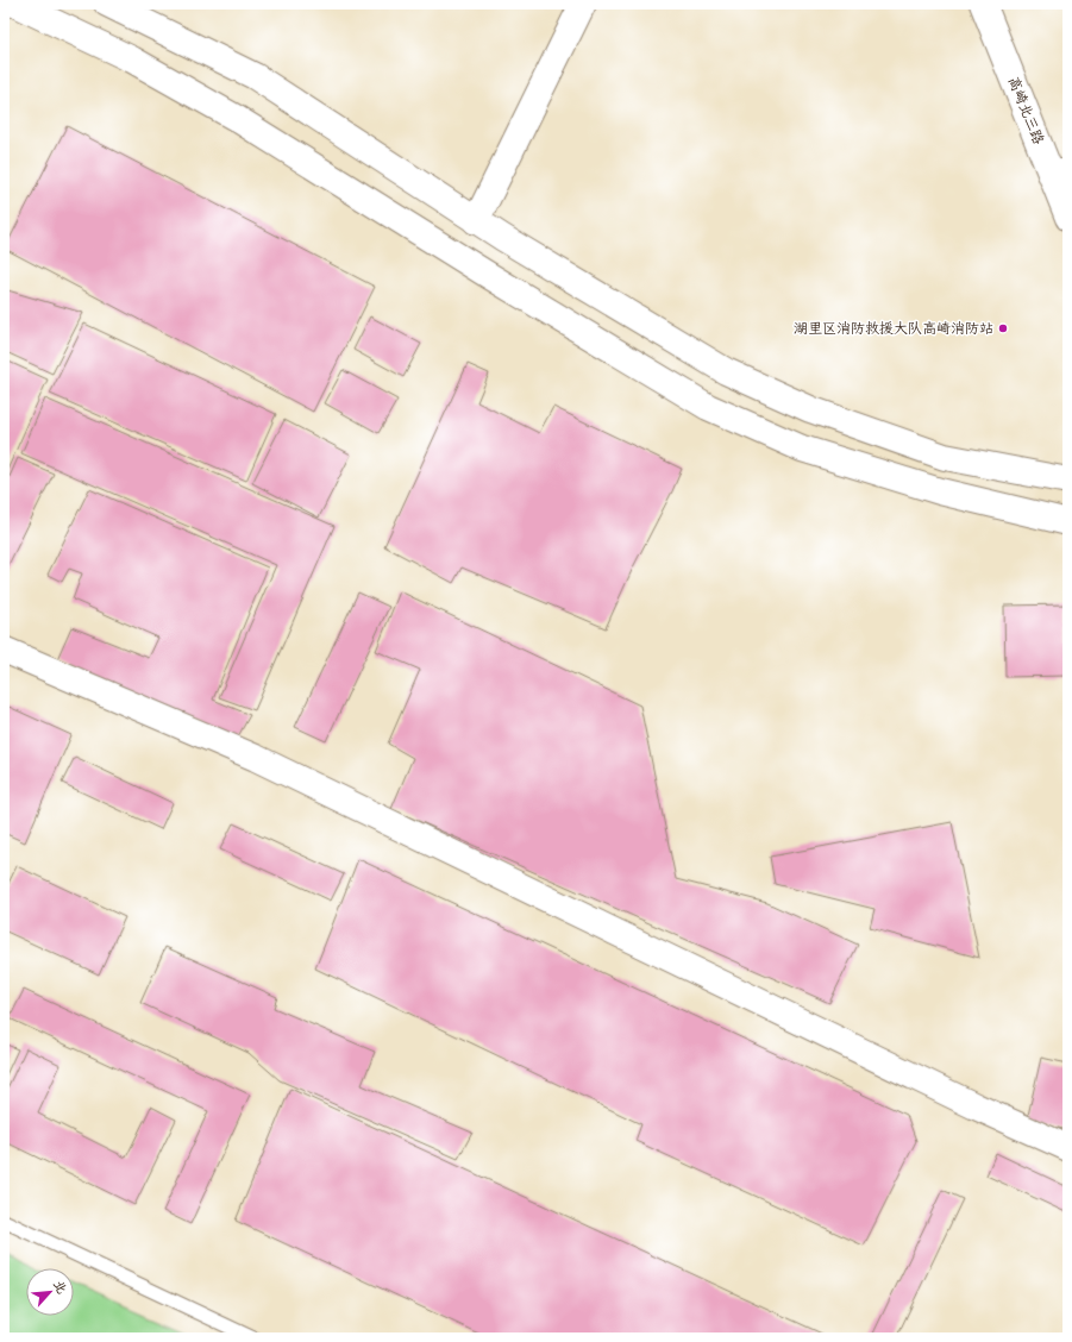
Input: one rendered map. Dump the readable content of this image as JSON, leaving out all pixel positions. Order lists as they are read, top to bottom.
{
  "streets": {
    "main road": ["高崎北三路"]
  },
  "places": ["湖里区消防救援大队高崎消防站"],
  "north": "top right"
}
